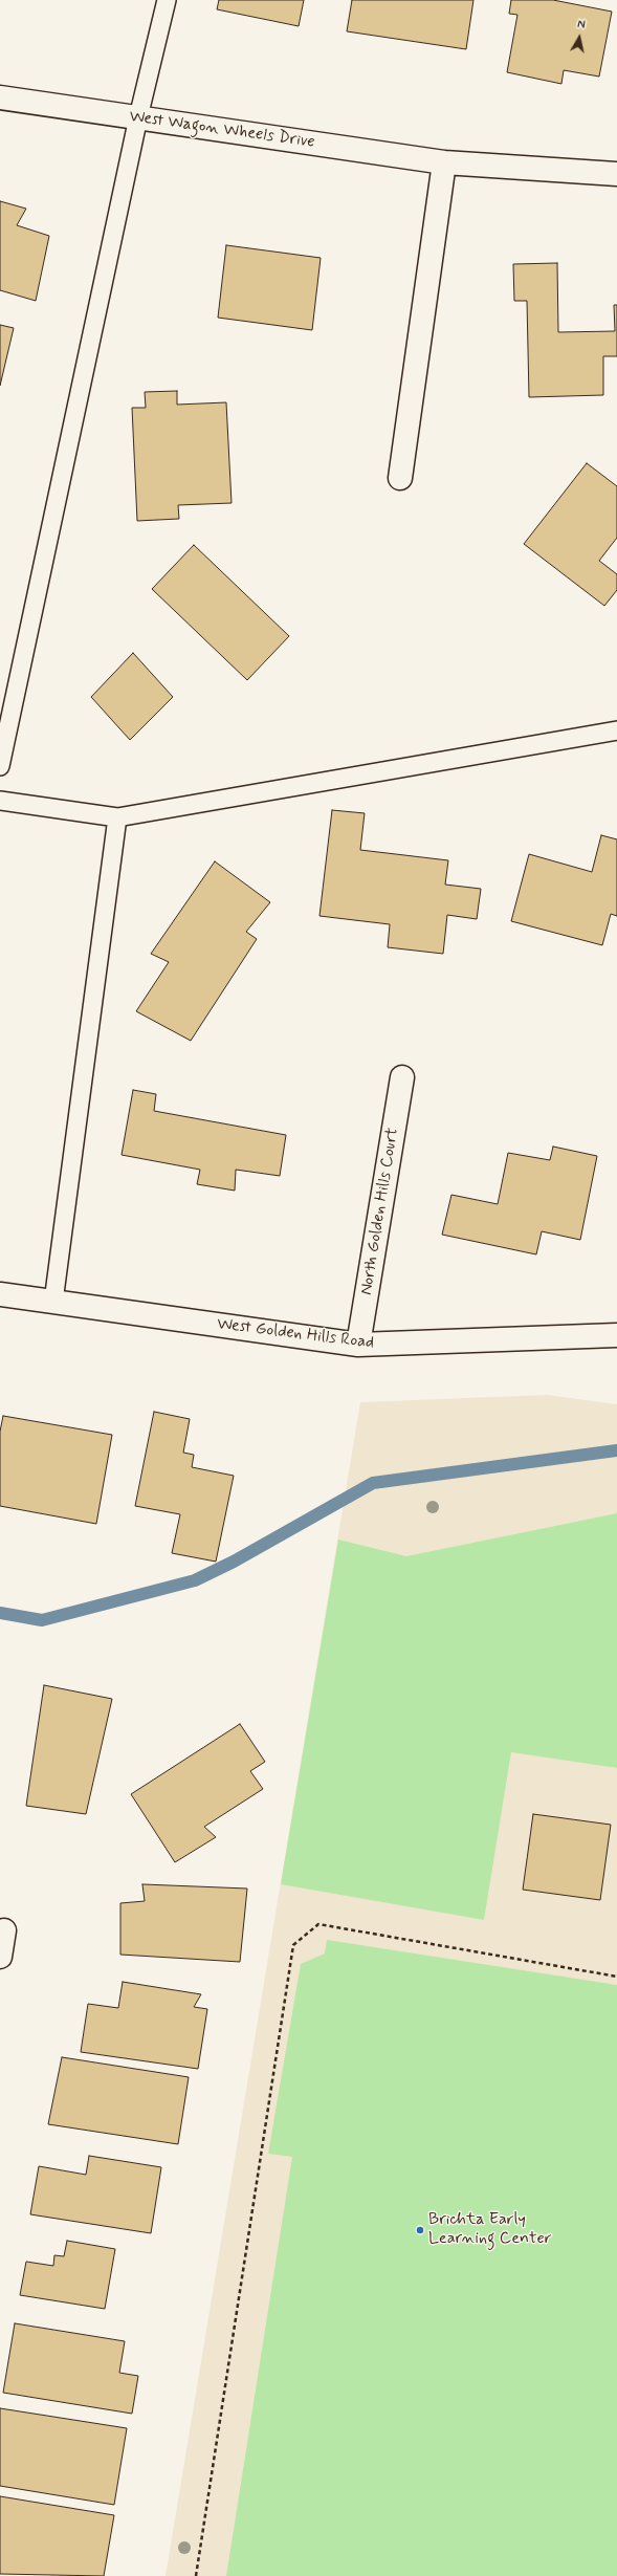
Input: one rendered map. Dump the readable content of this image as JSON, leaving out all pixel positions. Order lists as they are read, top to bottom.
{
  "streets": {
    "street": ["West Wagon Wheels Drive", "North Golden Hills Court", "West Golden Hills Road"]
  },
  "crossings": [
    ["North Golden Hills Court", "West Golden Hills Road"]
  ],
  "places": ["Brichta Early Learning Center"],
  "north": "top"
}
